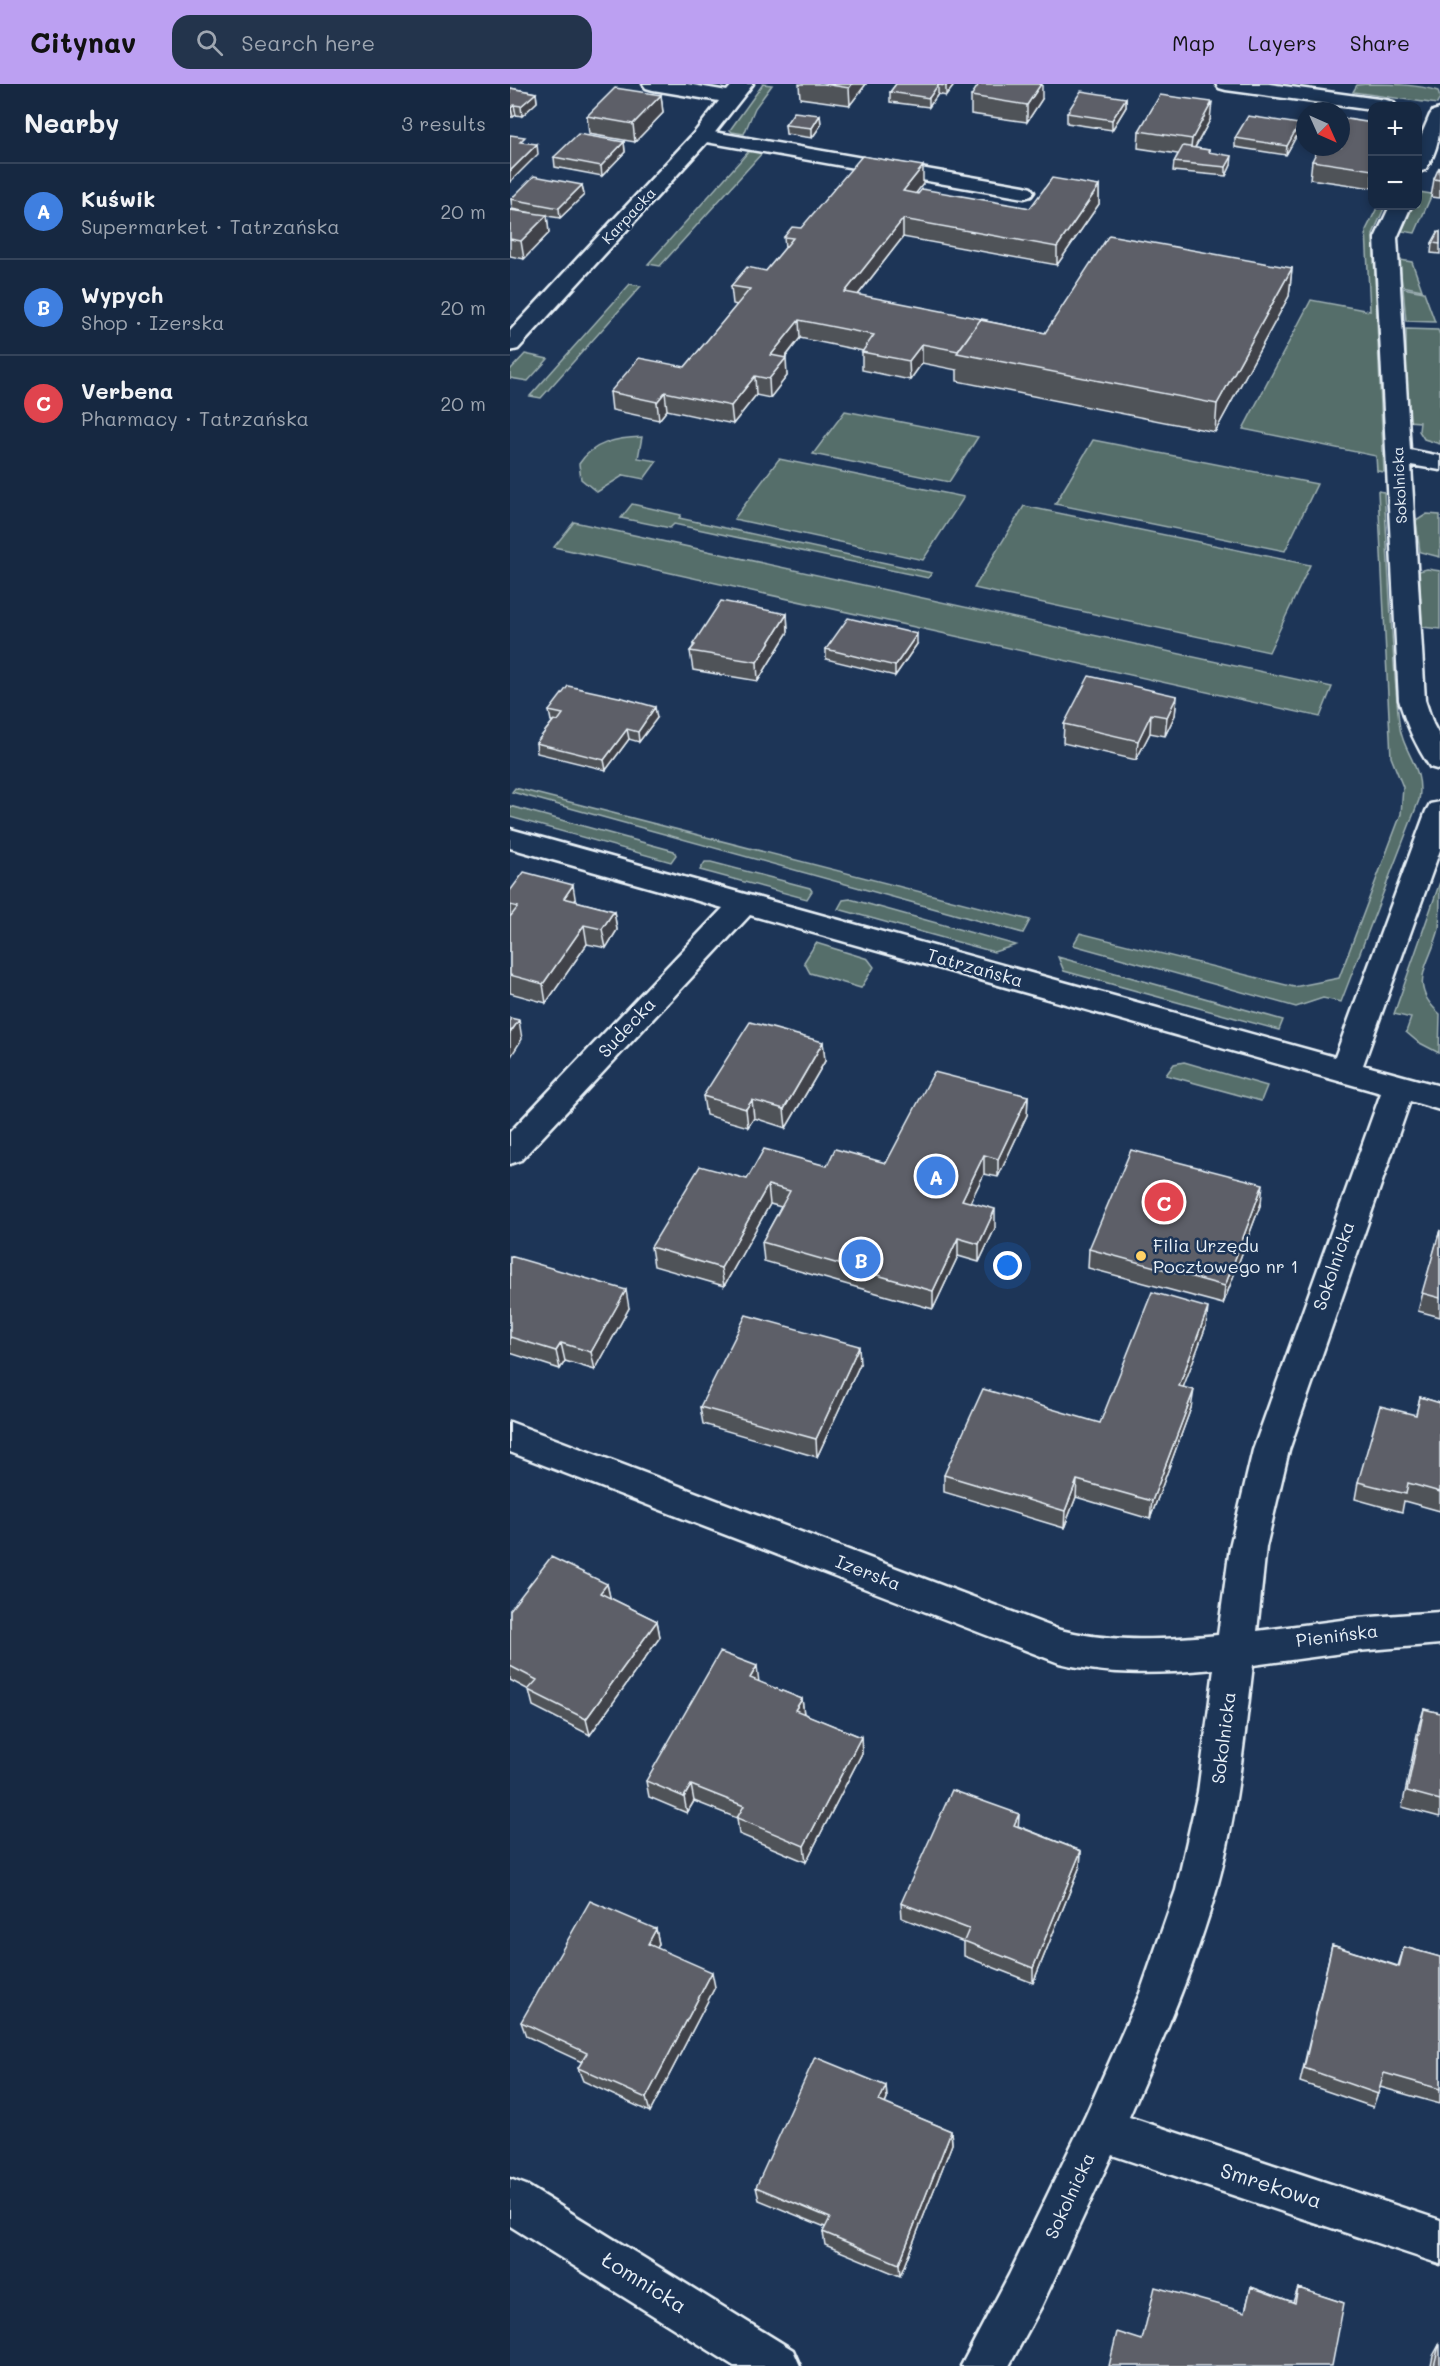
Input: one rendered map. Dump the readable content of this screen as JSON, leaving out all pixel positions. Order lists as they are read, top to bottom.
{
  "streets": {
    "street": [
      "Karpacka",
      "Sokolnicka",
      "Tatrzańska",
      "Sudecka",
      "Izerska",
      "Pienińska",
      "Smrekowa",
      "Łomnicka"
    ]
  },
  "crossings": [
    ["Sokolnicka", "Tatrzańska"],
    ["Sokolnicka", "Izerska"],
    ["Sokolnicka", "Pienińska"],
    ["Sokolnicka", "Smrekowa"],
    ["Tatrzańska", "Sudecka"],
    ["Izerska", "Pienińska"]
  ],
  "places": ["Filia Urzędu Pocztowego nr 1"],
  "north": "bottom right",
  "page": {
    "header": "Citynav",
    "search": "Search here",
    "nav": ["Map", "Layers", "Share"],
    "heading": ["Nearby", "3 results"],
    "map_buttons": ["+", "−"],
    "list": [
      {
        "mark": "A",
        "name": "Kuświk",
        "note": "Supermarket · Tatrzańska",
        "value": "20 m"
      },
      {
        "mark": "B",
        "name": "Wypych",
        "note": "Shop · Izerska",
        "value": "20 m"
      },
      {
        "mark": "C",
        "name": "Verbena",
        "note": "Pharmacy · Tatrzańska",
        "value": "20 m"
      }
    ],
    "pins": ["A", "C", "B"]
  }
}
